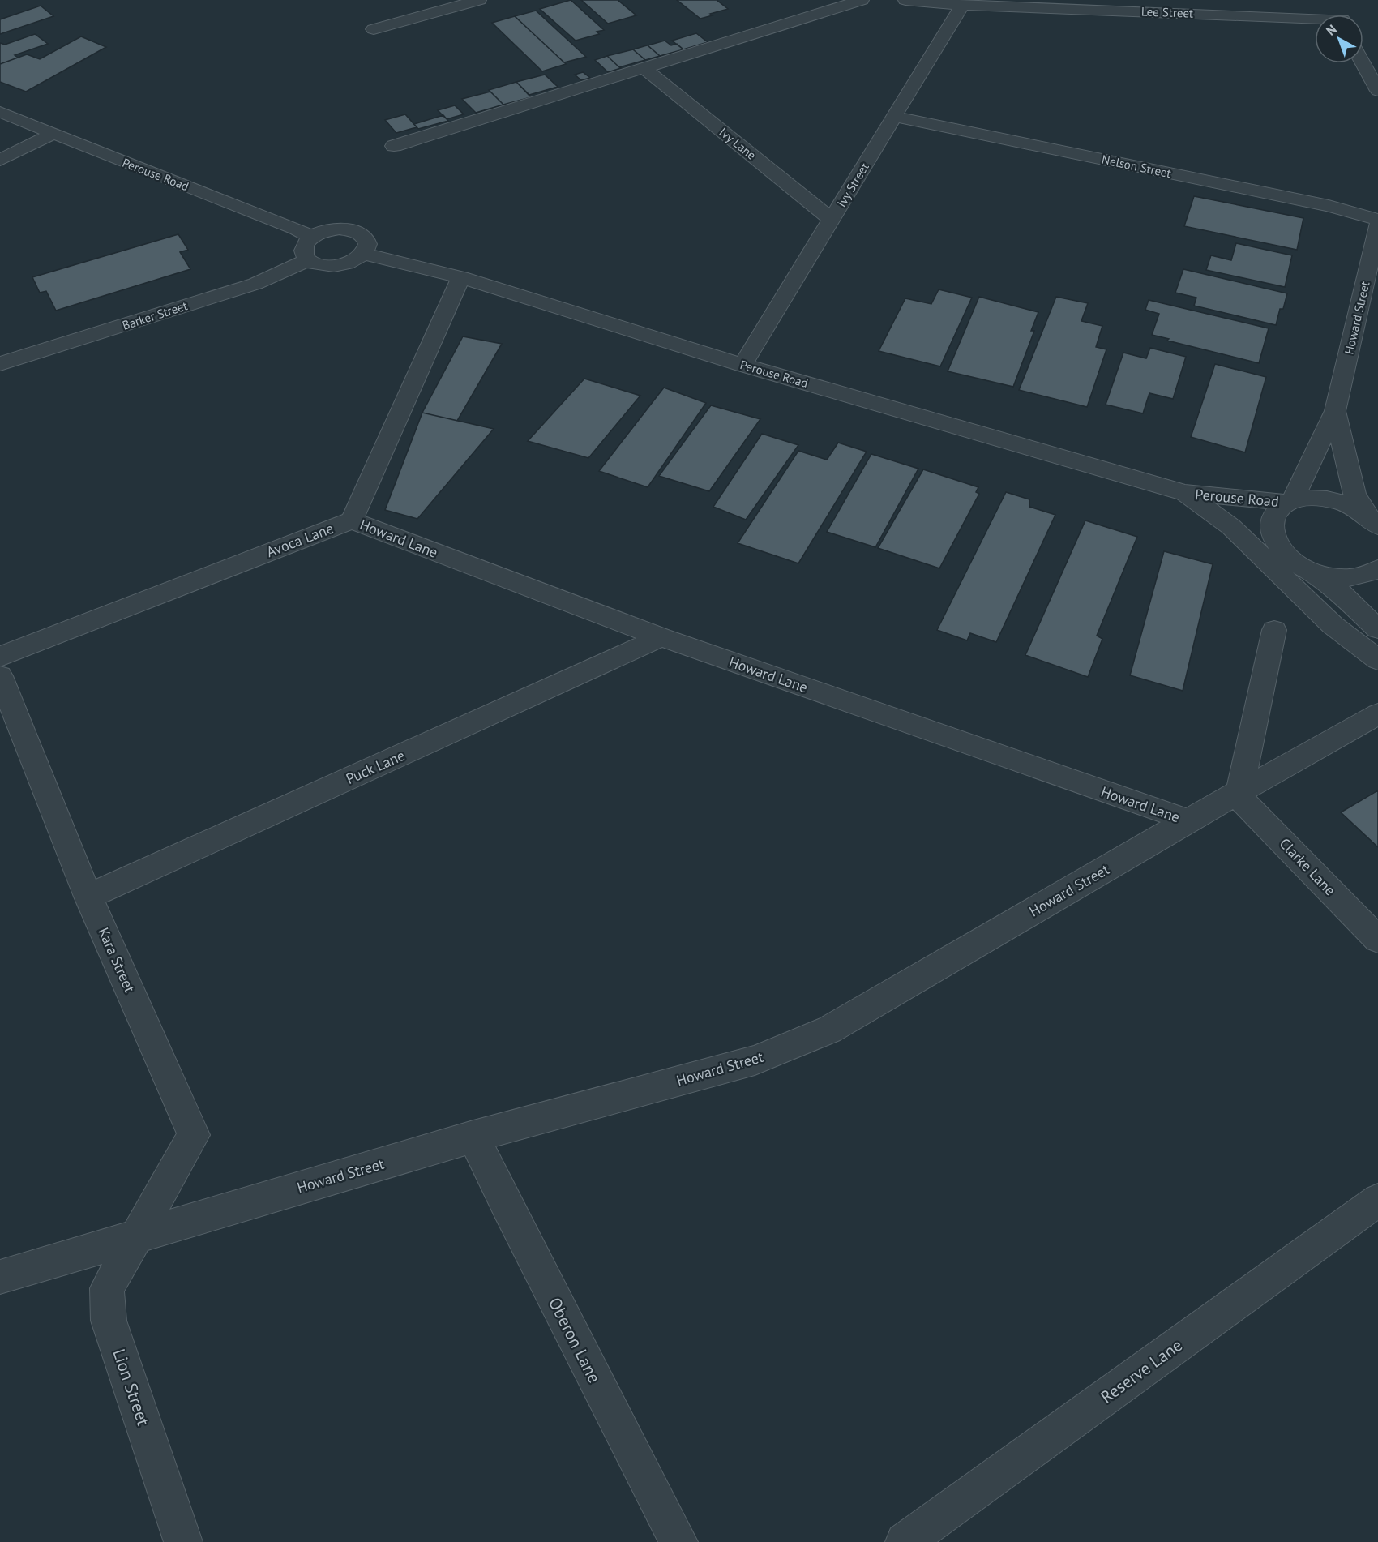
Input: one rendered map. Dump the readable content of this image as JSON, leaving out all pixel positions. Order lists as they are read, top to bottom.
{
  "streets": {
    "street": [
      "Lee Street",
      "Ivy Lane",
      "Nelson Street",
      "Perouse Road",
      "Ivy Street",
      "Barker Street",
      "Howard Street",
      "Howard Lane",
      "Avoca Lane",
      "Puck Lane",
      "Clarke Lane",
      "Kara Street",
      "Oberon Lane",
      "Reserve Lane",
      "Lion Street"
    ]
  },
  "crossings": [
    ["Lee Street", "Ivy Street"],
    ["Ivy Lane", "Ivy Street"],
    ["Nelson Street", "Ivy Street"],
    ["Perouse Road", "Ivy Street"],
    ["Perouse Road", "Howard Street"],
    ["Perouse Road", "Avoca Lane"],
    ["Howard Street", "Howard Lane"],
    ["Howard Street", "Clarke Lane"],
    ["Howard Street", "Kara Street"],
    ["Howard Street", "Oberon Lane"],
    ["Howard Street", "Lion Street"],
    ["Howard Lane", "Avoca Lane"],
    ["Howard Lane", "Puck Lane"],
    ["Puck Lane", "Kara Street"],
    ["Kara Street", "Lion Street"]
  ],
  "north": "top left"
}
